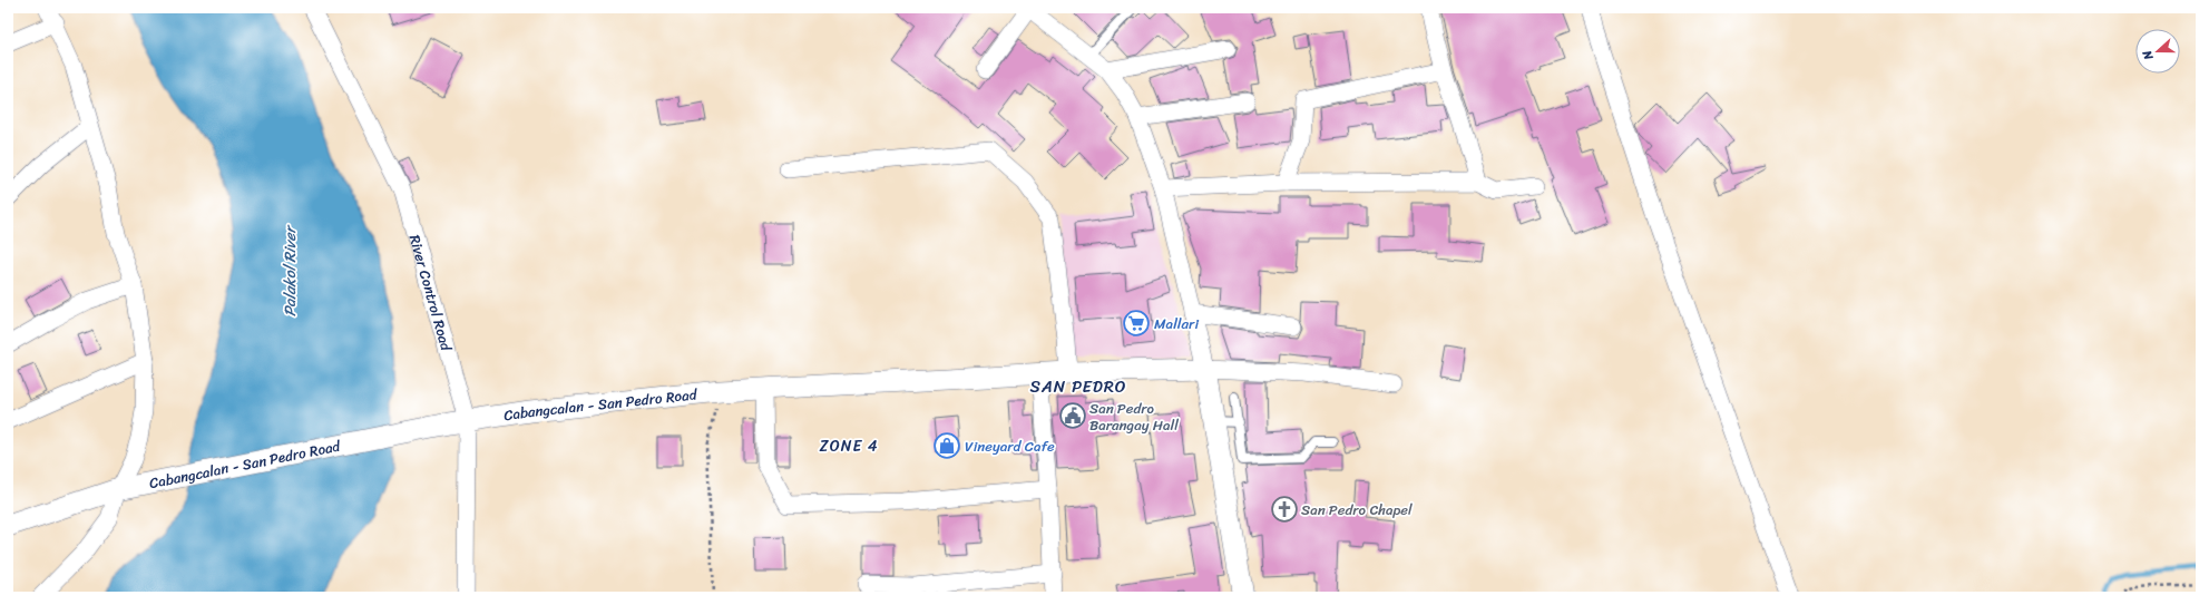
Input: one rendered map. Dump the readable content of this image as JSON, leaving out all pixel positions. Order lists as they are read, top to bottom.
{
  "streets": {
    "street": ["River Control Road", "Cabangcalan - San Pedro Road"]
  },
  "crossings": [
    ["River Control Road", "Cabangcalan - San Pedro Road"]
  ],
  "districts": ["SAN PEDRO", "ZONE 4"],
  "water": ["Palakol River"],
  "places": {
    "supermarket": ["Mallari"],
    "public building": ["San Pedro Barangay Hall"],
    "shop": ["Vineyard Cafe"],
    "church": ["San Pedro Chapel"]
  },
  "north": "left"
}
